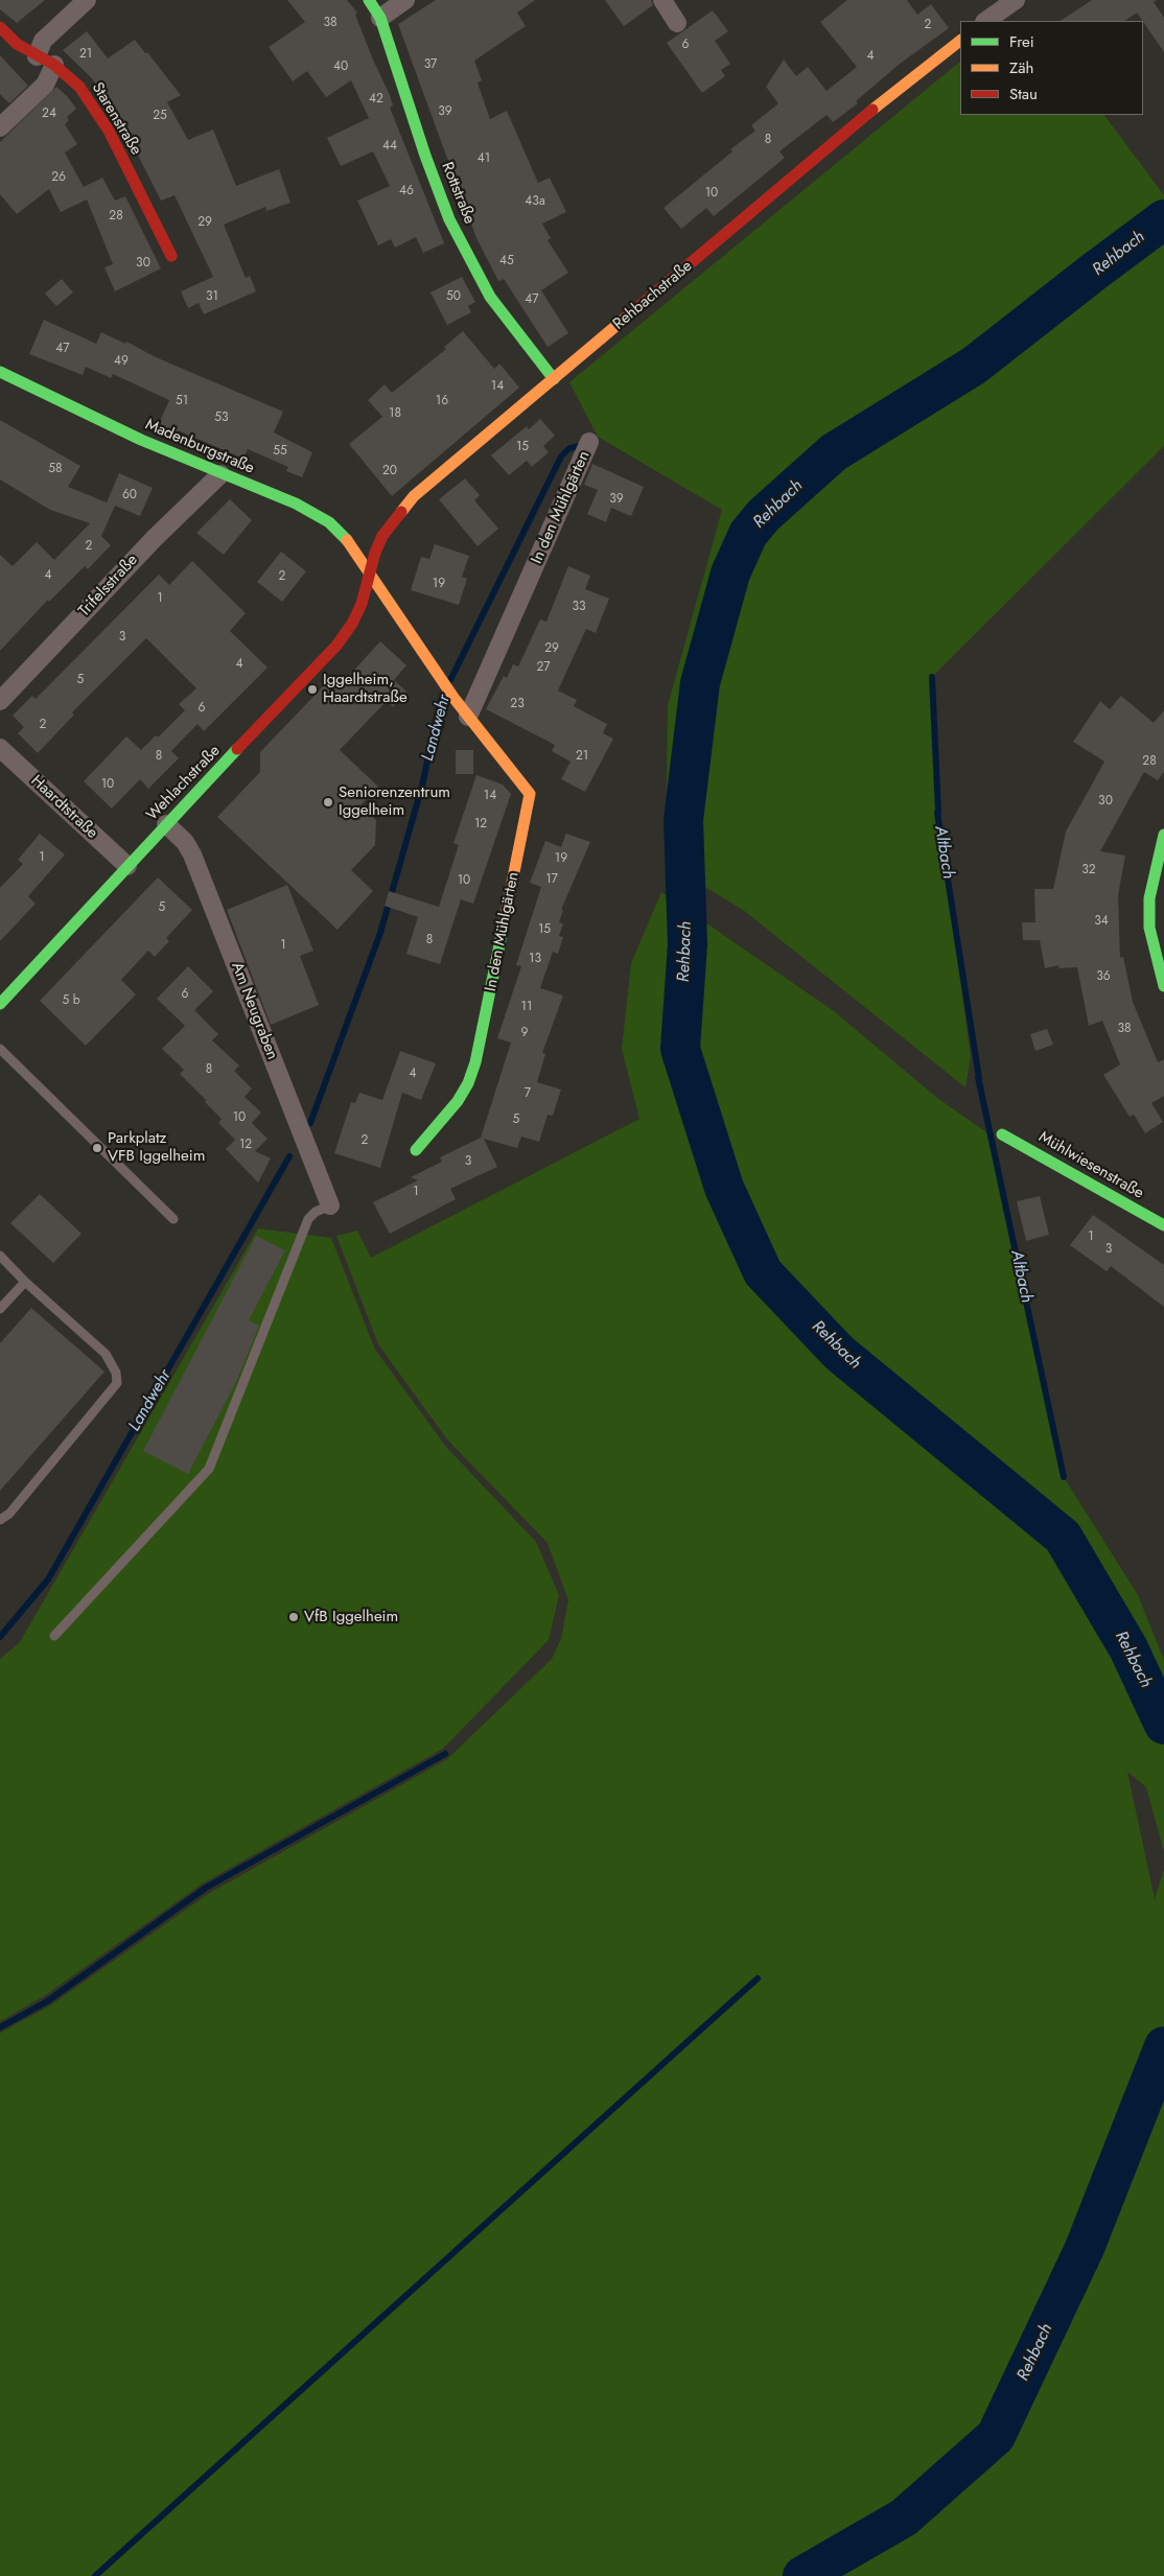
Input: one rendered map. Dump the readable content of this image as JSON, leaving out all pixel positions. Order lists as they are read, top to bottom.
{
  "streets": {
    "street": [
      "Starenstraße",
      "Rottstraße",
      "Rehbachstraße",
      "Madenburgstraße",
      "In den Mühlgärten",
      "Trifelsstraße",
      "Wehlachstraße",
      "Haardtstraße",
      "Am Neugraben",
      "Mühlwiesenstraße"
    ]
  },
  "crossings": [
    ["Rottstraße", "Rehbachstraße"],
    ["Rehbachstraße", "Madenburgstraße"],
    ["Rehbachstraße", "In den Mühlgärten"],
    ["Rehbachstraße", "Wehlachstraße"],
    ["Madenburgstraße", "In den Mühlgärten"],
    ["Madenburgstraße", "Trifelsstraße"],
    ["Madenburgstraße", "Wehlachstraße"],
    ["In den Mühlgärten", "Wehlachstraße"],
    ["Wehlachstraße", "Haardtstraße"],
    ["Wehlachstraße", "Am Neugraben"]
  ],
  "water": ["Rehbach", "Landwehr", "Altbach"],
  "places": [
    "Iggelheim, Haardtstraße",
    "Seniorenzentrum Iggelheim",
    "Parkplatz VFB Iggelheim",
    "VfB Iggelheim"
  ],
  "house_numbers": [
    "38",
    "2",
    "6",
    "21",
    "4",
    "37",
    "40",
    "42",
    "39",
    "24",
    "25",
    "8",
    "44",
    "41",
    "26",
    "46",
    "10",
    "43a",
    "28",
    "29",
    "45",
    "30",
    "31",
    "50",
    "47",
    "47",
    "49",
    "14",
    "51",
    "16",
    "18",
    "53",
    "15",
    "55",
    "58",
    "20",
    "60",
    "39",
    "2",
    "4",
    "2",
    "19",
    "1",
    "33",
    "3",
    "29",
    "4",
    "27",
    "5",
    "23",
    "6",
    "2",
    "8",
    "21",
    "28",
    "10",
    "14",
    "30",
    "12",
    "1",
    "19",
    "32",
    "17",
    "10",
    "5",
    "34",
    "15",
    "8",
    "1",
    "13",
    "36",
    "6",
    "5 b",
    "11",
    "38",
    "9",
    "8",
    "4",
    "7",
    "10",
    "5",
    "2",
    "12",
    "3",
    "1",
    "1",
    "3"
  ],
  "legend": ["Frei", "Zäh", "Stau"]
}
